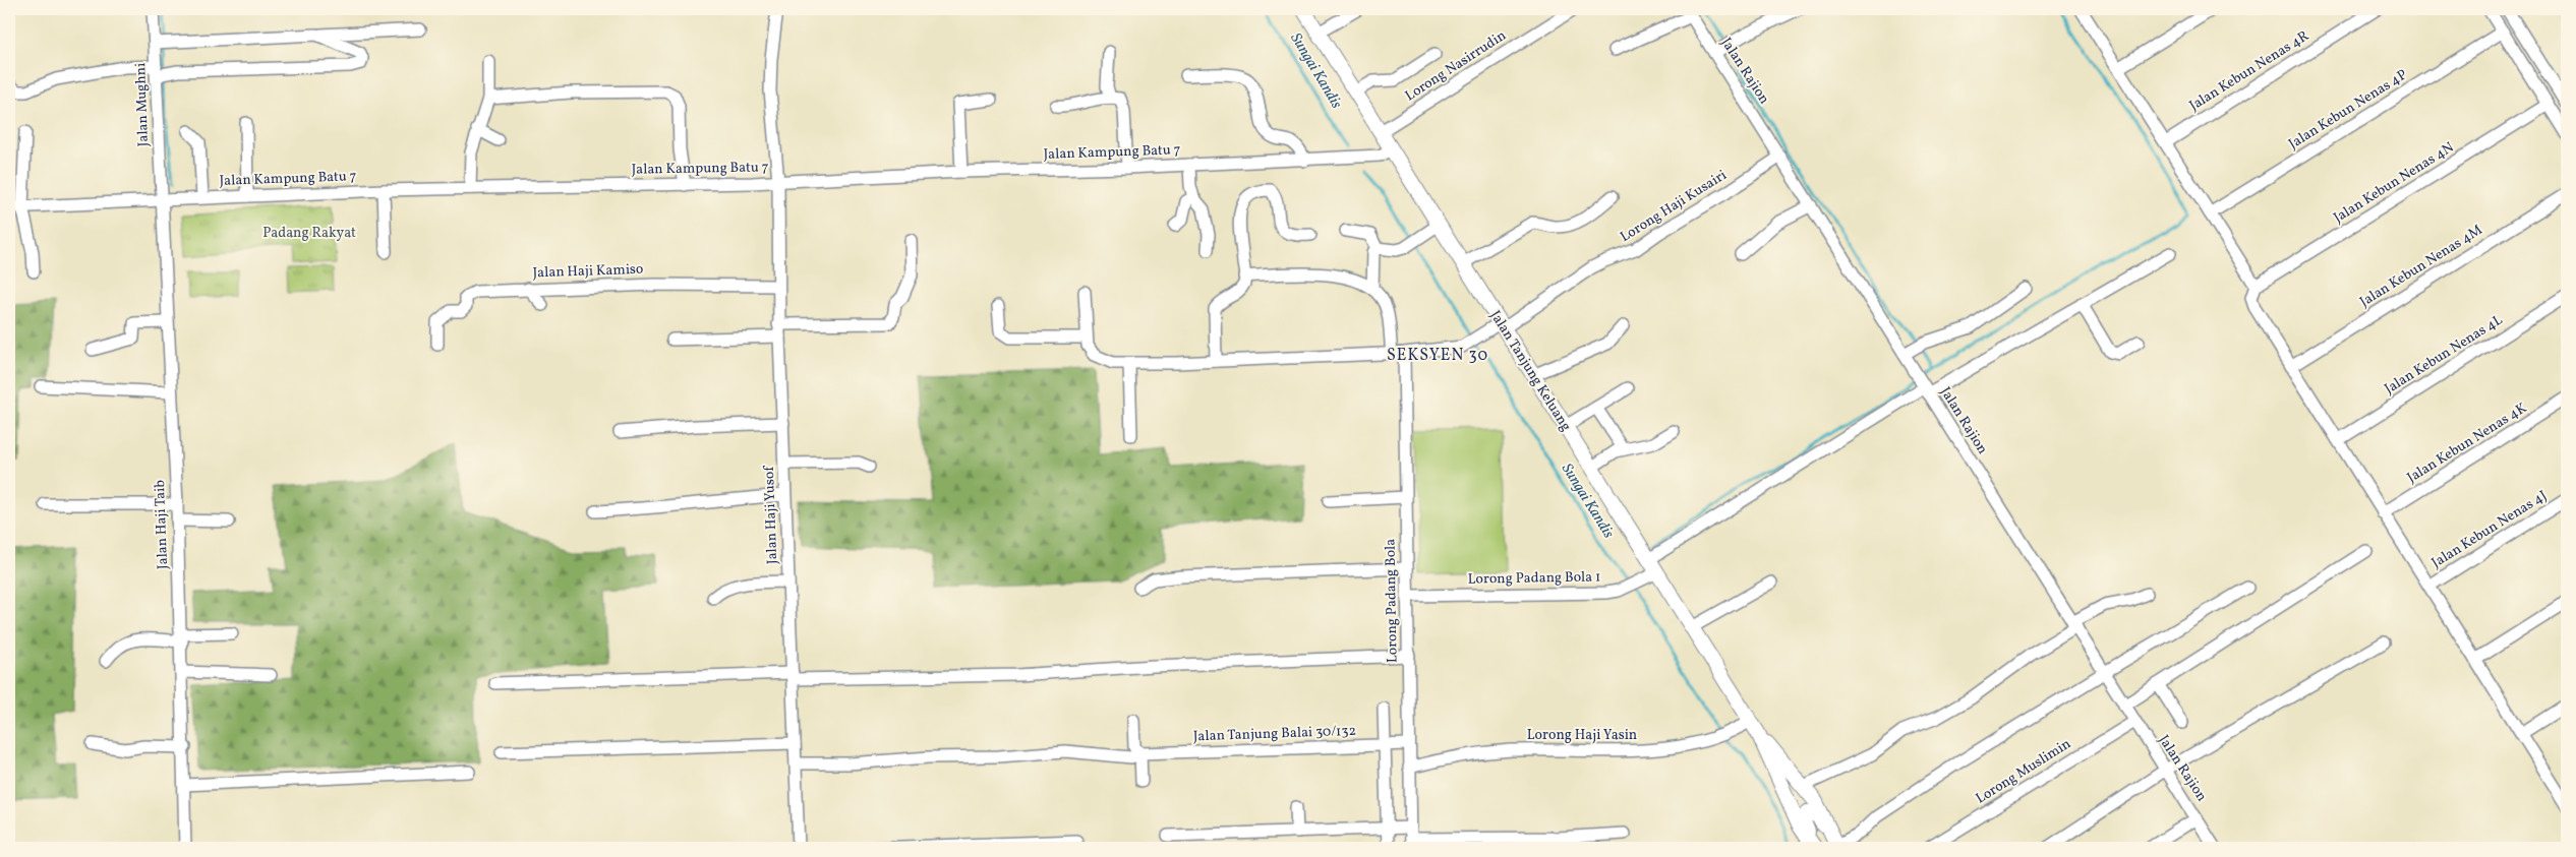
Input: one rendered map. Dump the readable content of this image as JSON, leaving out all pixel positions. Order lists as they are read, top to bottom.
{
  "streets": {
    "main road": ["Jalan Tanjung Keluang"],
    "street": [
      "Lorong Nasirrudin",
      "Jalan Rajion",
      "Jalan Kebun Nenas 4R",
      "Jalan Mughni",
      "Jalan Kebun Nenas 4P",
      "Jalan Kampung Batu 7",
      "Jalan Kebun Nenas 4N",
      "Lorong Haji Kusairi",
      "Jalan Kebun Nenas 4M",
      "Jalan Haji Kamiso",
      "Jalan Kebun Nenas 4L",
      "Jalan Kebun Nenas 4K",
      "Jalan Haji Yusof",
      "Jalan Haji Taib",
      "Jalan Kebun Nenas 4J",
      "Lorong Padang Bola 1",
      "Lorong Padang Bola",
      "Jalan Tanjung Balai 30/132",
      "Lorong Haji Yasin",
      "Lorong Muslimin"
    ]
  },
  "crossings": [
    ["Lorong Nasirrudin", "Jalan Tanjung Keluang"],
    ["Jalan Rajion", "Lorong Haji Kusairi"],
    ["Jalan Rajion", "Lorong Muslimin"],
    ["Jalan Mughni", "Jalan Kampung Batu 7"],
    ["Jalan Mughni", "Jalan Haji Taib"],
    ["Jalan Kampung Batu 7", "Jalan Tanjung Keluang"],
    ["Jalan Kampung Batu 7", "Jalan Haji Yusof"],
    ["Jalan Kampung Batu 7", "Jalan Haji Taib"],
    ["Lorong Haji Kusairi", "Jalan Tanjung Keluang"],
    ["Lorong Haji Kusairi", "Lorong Padang Bola"],
    ["Jalan Haji Kamiso", "Jalan Haji Yusof"],
    ["Jalan Tanjung Keluang", "Lorong Padang Bola 1"],
    ["Jalan Tanjung Keluang", "Lorong Haji Yasin"],
    ["Jalan Haji Yusof", "Jalan Tanjung Balai 30/132"],
    ["Lorong Padang Bola 1", "Lorong Padang Bola"],
    ["Lorong Padang Bola", "Jalan Tanjung Balai 30/132"],
    ["Lorong Padang Bola", "Lorong Haji Yasin"]
  ],
  "districts": ["SEKSYEN 30"],
  "water": ["Sungai Kandis"],
  "parks": ["Padang Rakyat"]
}
